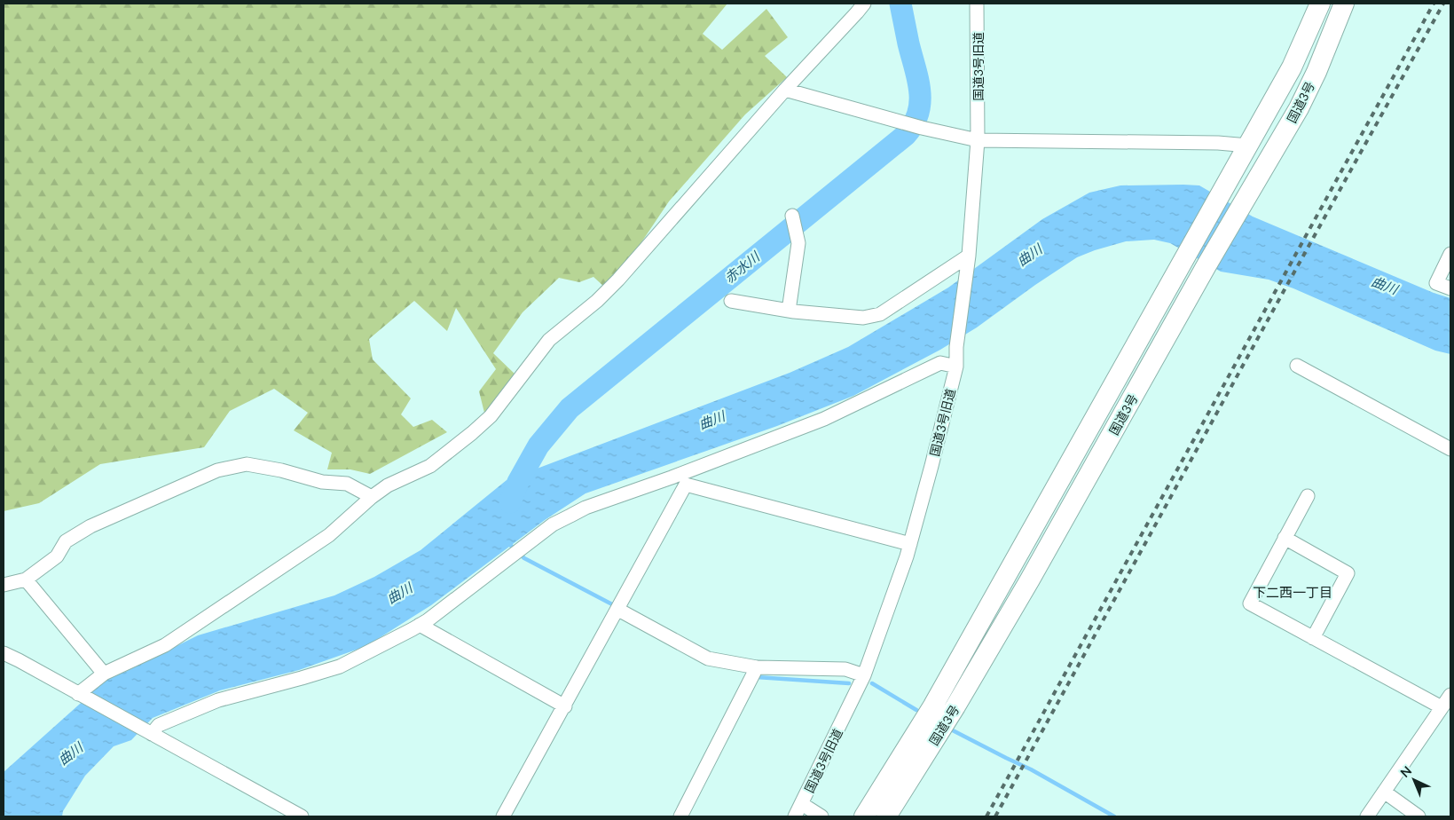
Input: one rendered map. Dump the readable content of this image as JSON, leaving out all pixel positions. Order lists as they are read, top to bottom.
{
  "streets": {
    "highway": ["国道3号"],
    "street": ["国道3号旧道"]
  },
  "districts": ["下二西一丁目"],
  "water": ["曲川", "赤水川"],
  "north": "top left"
}
